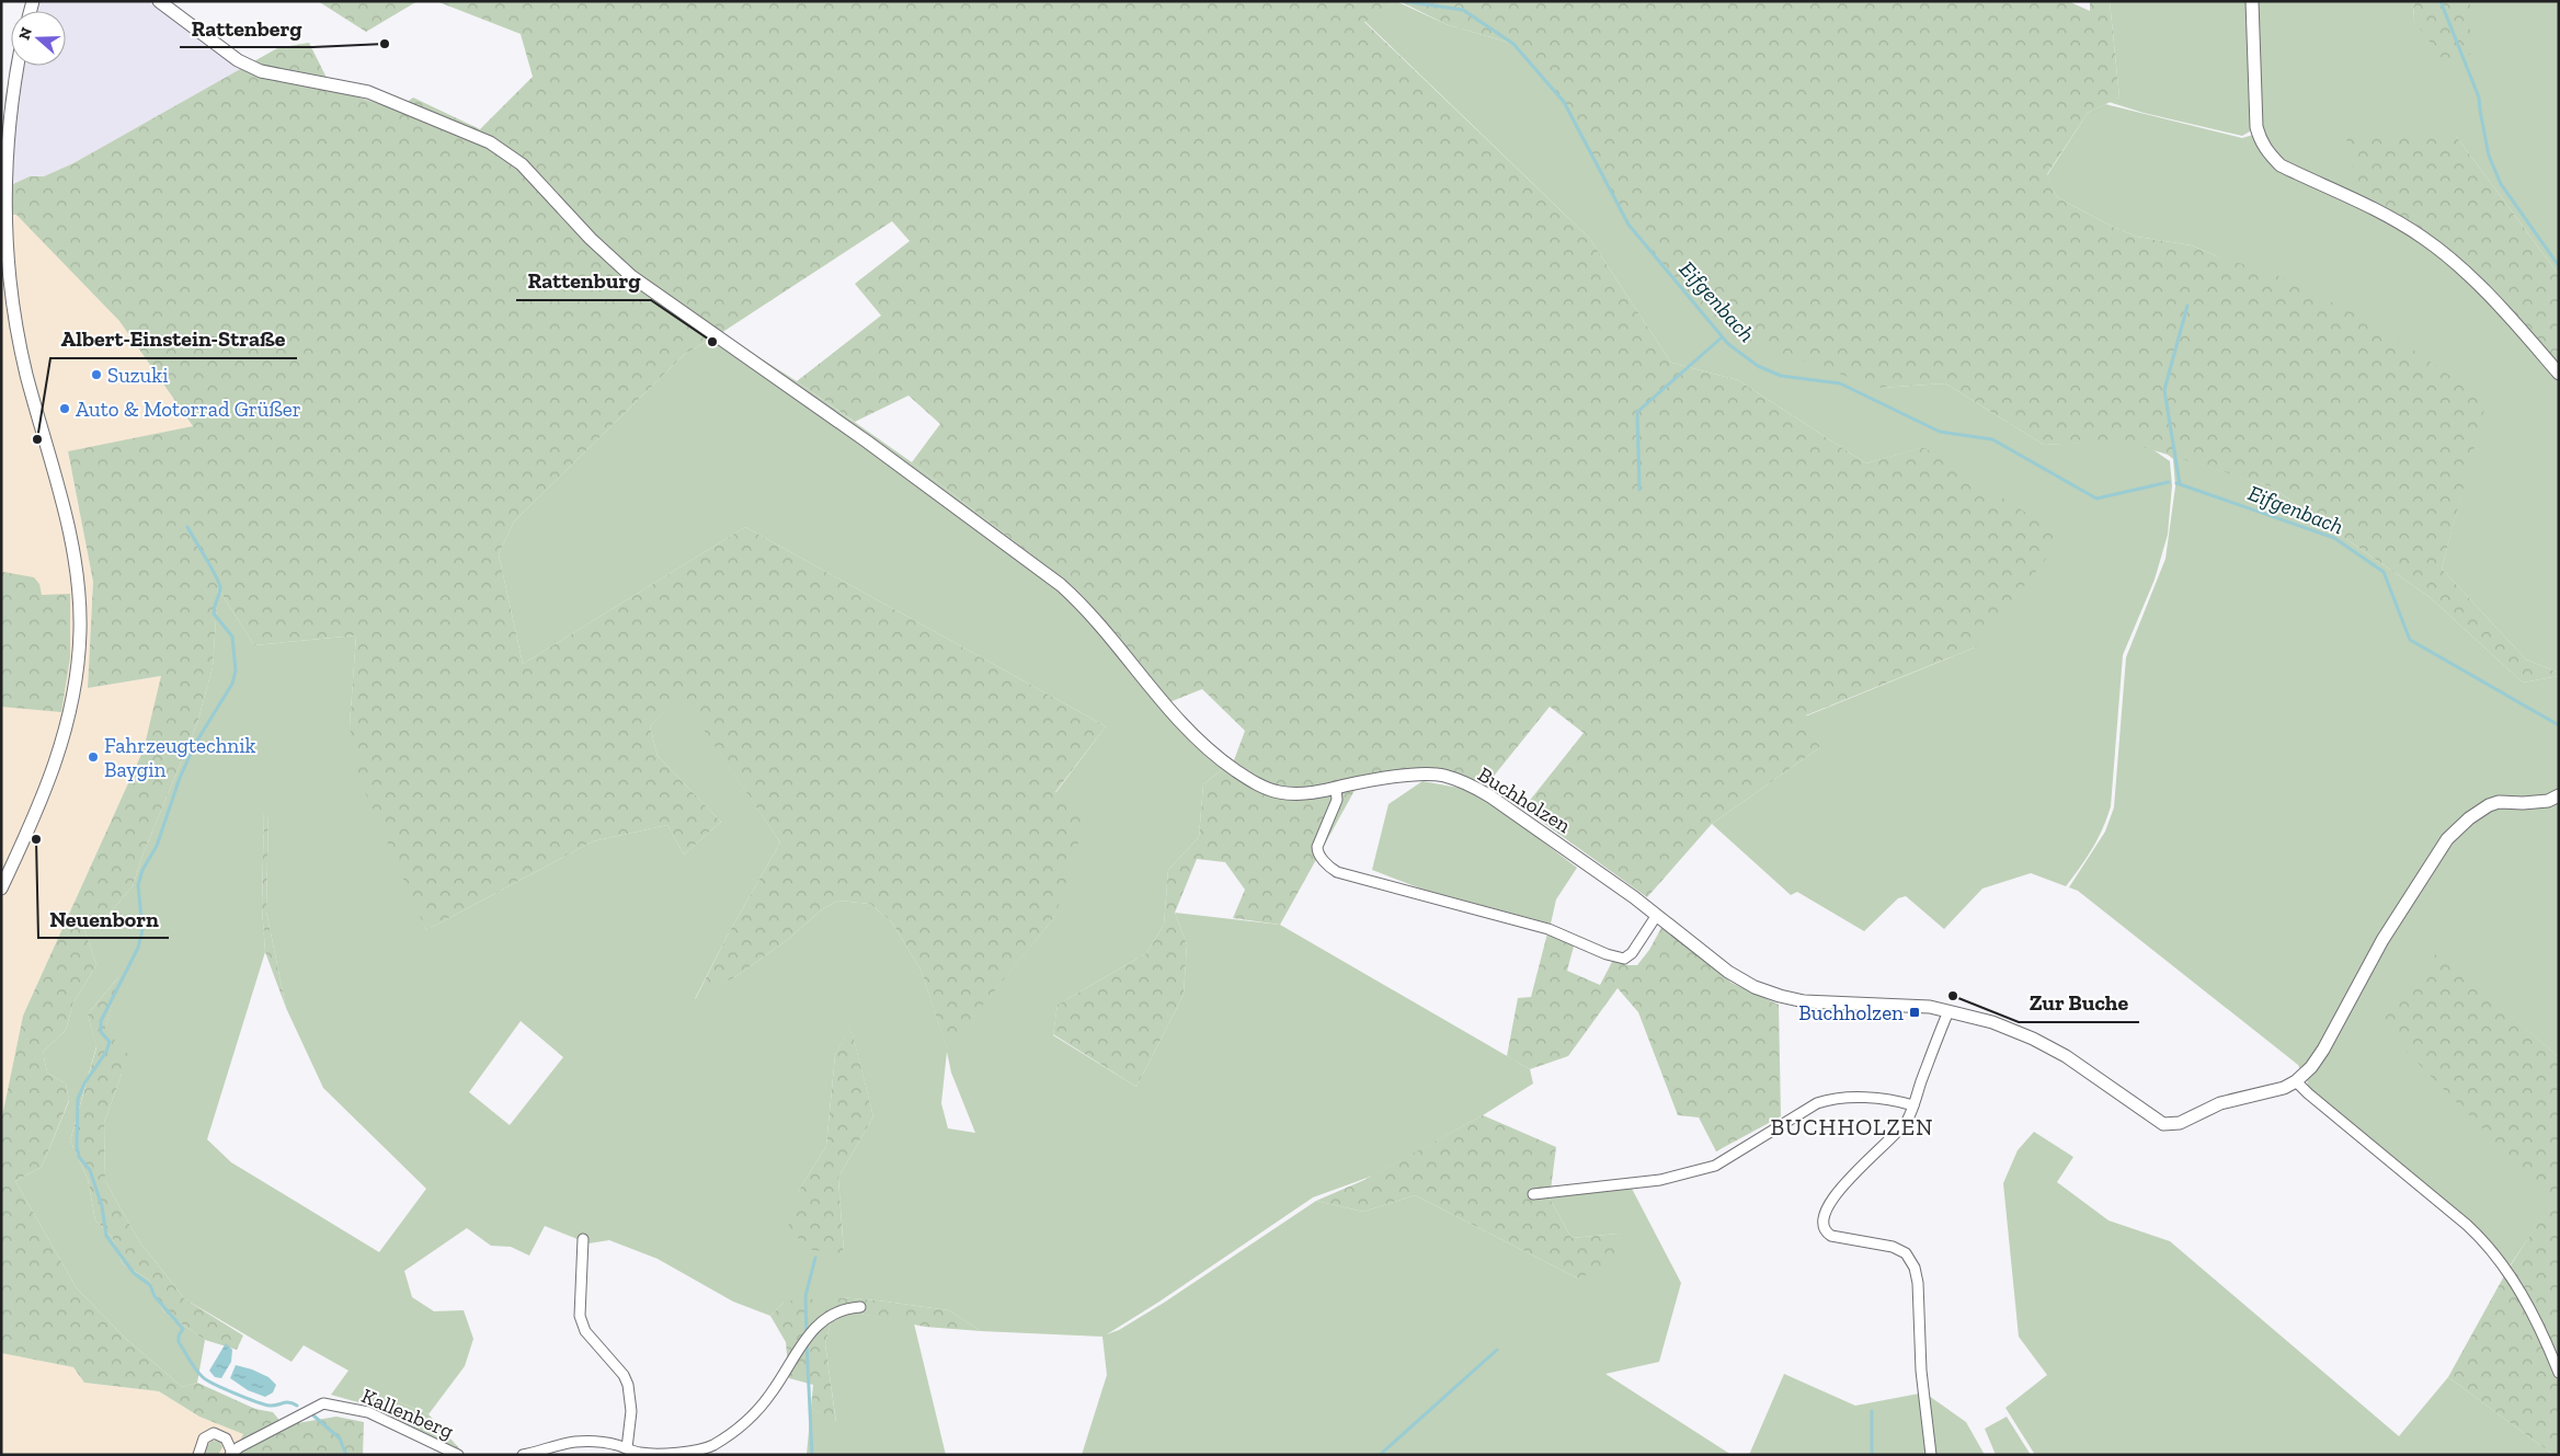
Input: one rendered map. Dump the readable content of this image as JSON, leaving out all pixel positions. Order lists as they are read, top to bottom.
{
  "streets": {
    "street": ["Buchholzen", "Kallenberg"]
  },
  "districts": ["BUCHHOLZEN"],
  "water": ["Eifgenbach"],
  "places": {
    "other": [
      "Rattenberg",
      "Rattenburg",
      "Suzuki",
      "Auto & Motorrad Grüßer",
      "Albert-Einstein-Straße",
      "Fahrzeugtechnik Baygin",
      "Neuenborn",
      "Zur Buche"
    ],
    "transit": ["Buchholzen"]
  },
  "north": "left"
}
